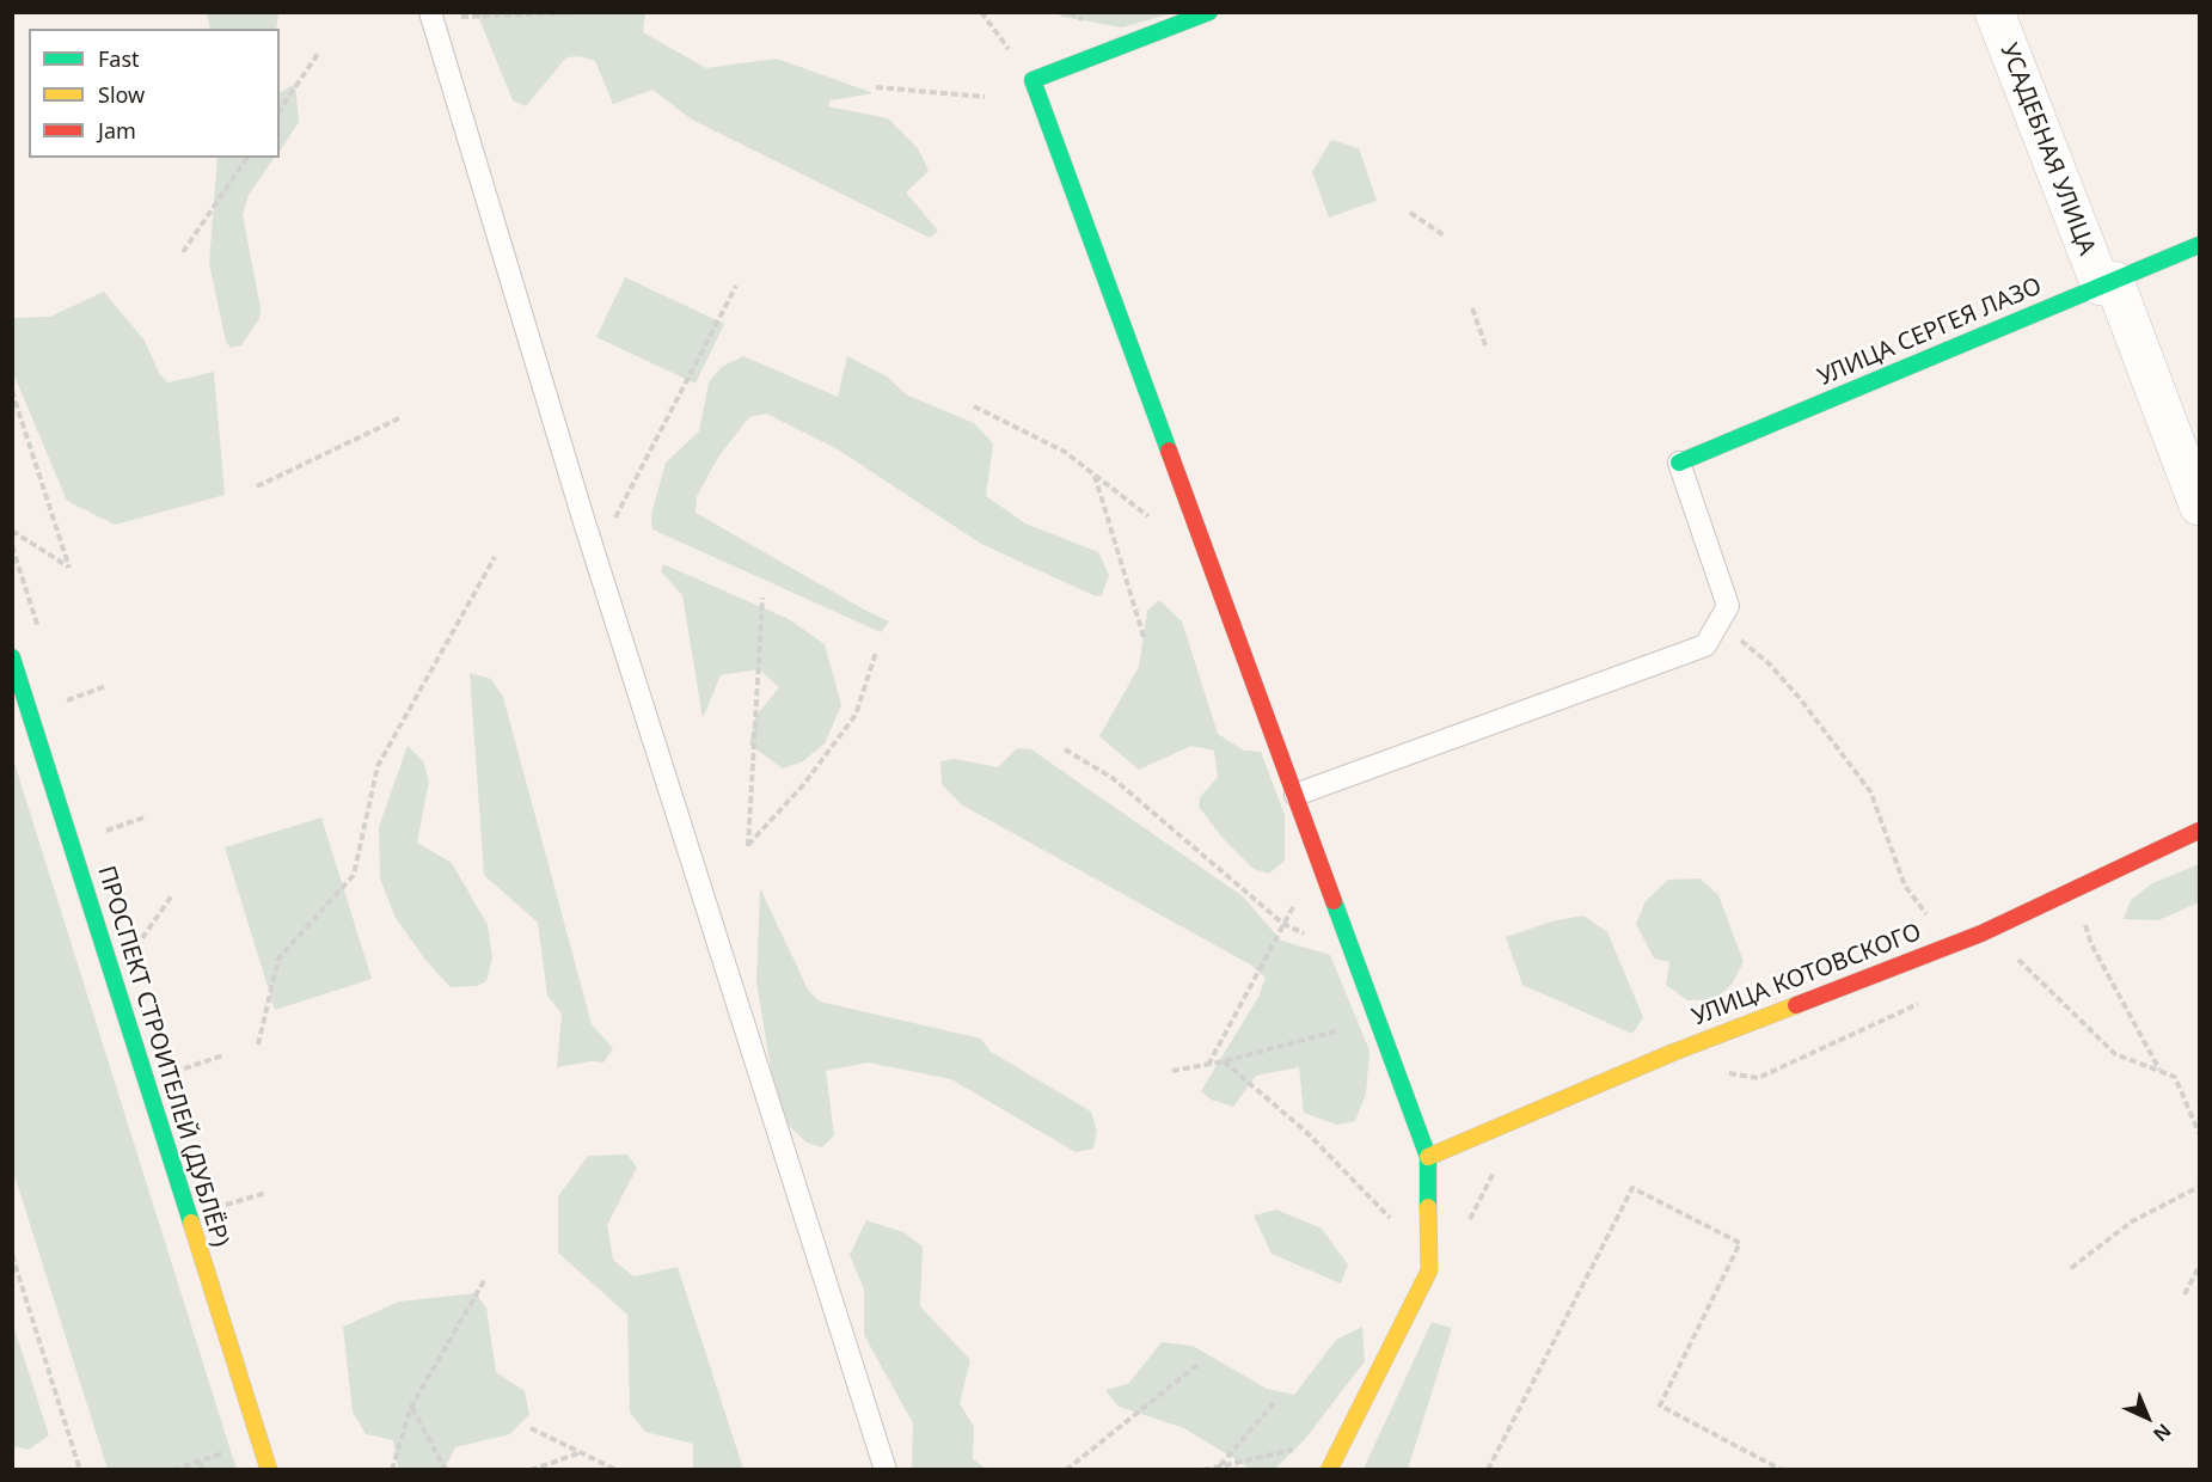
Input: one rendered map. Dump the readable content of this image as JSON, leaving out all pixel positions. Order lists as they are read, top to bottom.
{
  "streets": {
    "street": [
      "УСАДЕБНАЯ УЛИЦА",
      "УЛИЦА СЕРГЕЯ ЛАЗО",
      "УЛИЦА КОТОВСКОГО",
      "ПРОСПЕКТ СТРОИТЕЛЕЙ (ДУБЛЁР)"
    ]
  },
  "crossings": [
    ["УСАДЕБНАЯ УЛИЦА", "УЛИЦА СЕРГЕЯ ЛАЗО"]
  ],
  "legend": ["Fast", "Slow", "Jam"],
  "north": "bottom right"
}
